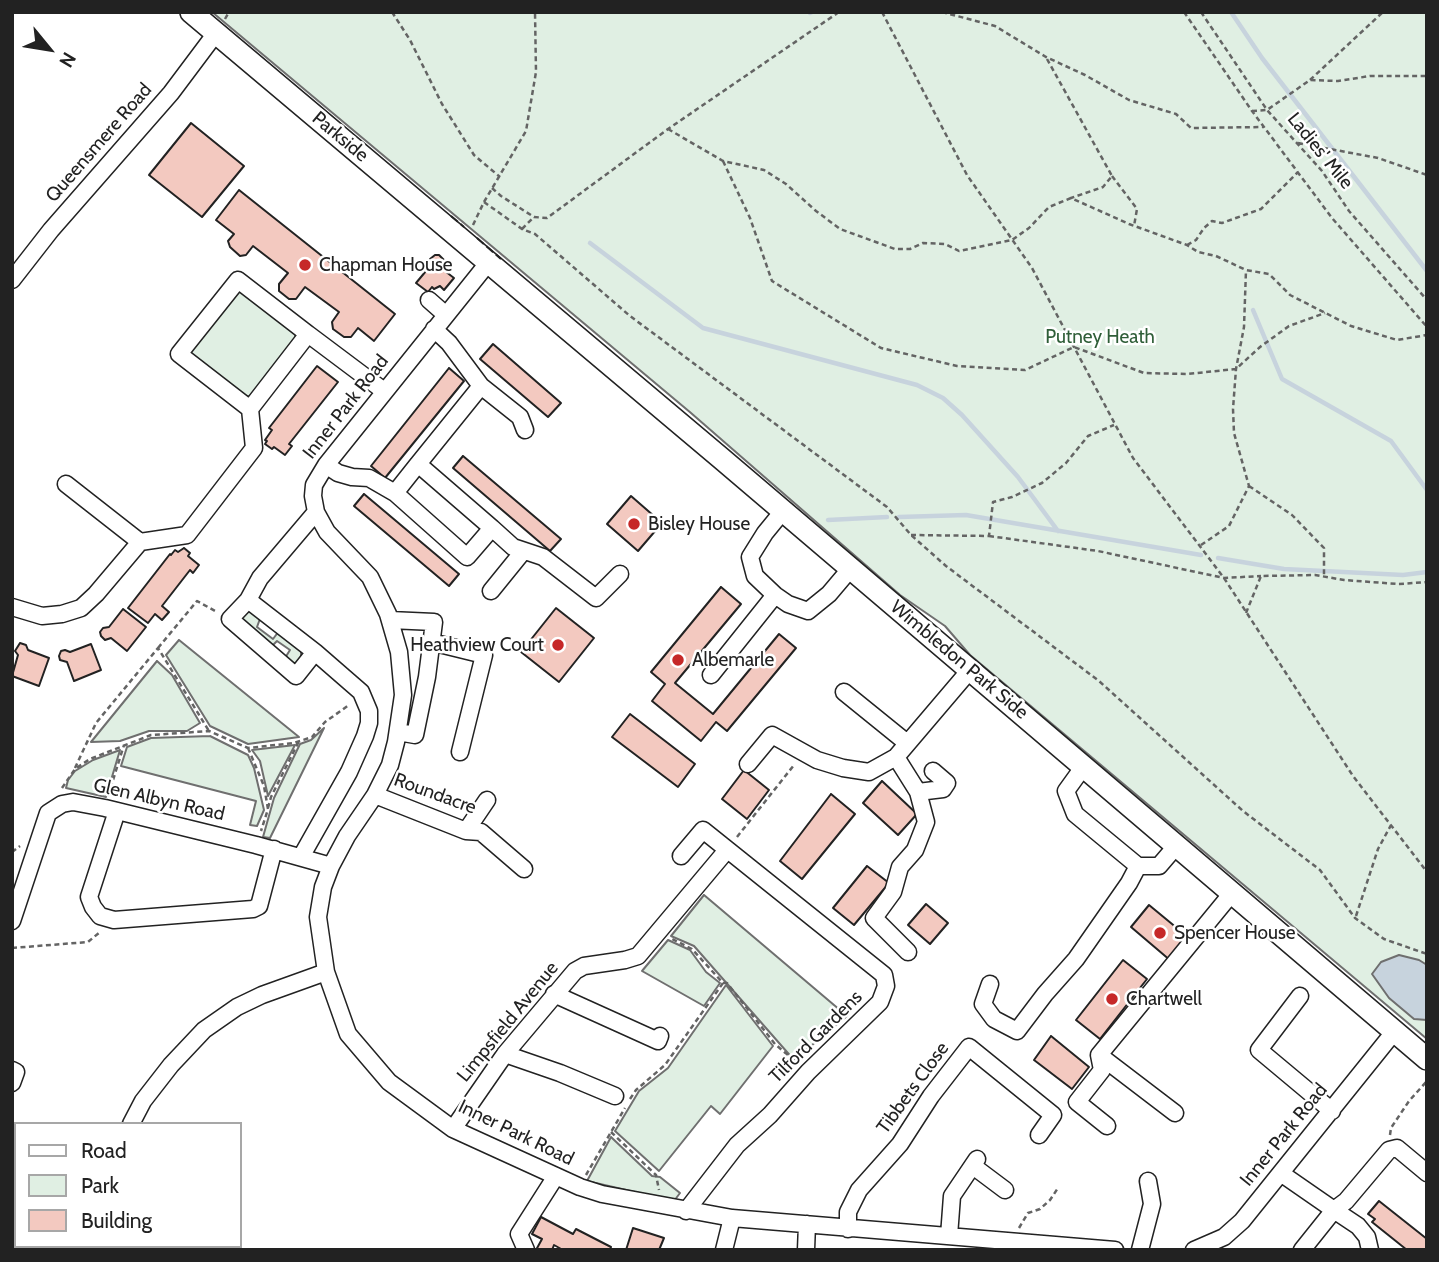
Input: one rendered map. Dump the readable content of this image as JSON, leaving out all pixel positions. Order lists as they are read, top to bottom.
{
  "streets": {
    "main road": ["Parkside", "Wimbledon Park Side"],
    "street": [
      "Queensmere Road",
      "Inner Park Road",
      "Roundacre",
      "Glen Albyn Road",
      "Limpsfield Avenue",
      "Tilford Gardens",
      "Tibbets Close"
    ],
    "path": ["Ladies' Mile"]
  },
  "crossings": [
    ["Parkside", "Queensmere Road"],
    ["Parkside", "Inner Park Road"],
    ["Parkside", "Wimbledon Park Side"],
    ["Inner Park Road", "Wimbledon Park Side"],
    ["Inner Park Road", "Roundacre"],
    ["Inner Park Road", "Glen Albyn Road"],
    ["Inner Park Road", "Limpsfield Avenue"],
    ["Inner Park Road", "Tilford Gardens"],
    ["Inner Park Road", "Tibbets Close"],
    ["Limpsfield Avenue", "Tilford Gardens"]
  ],
  "parks": ["Putney Heath"],
  "places": [
    "Chapman House",
    "Bisley House",
    "Heathview Court",
    "Albemarle",
    "Spencer House",
    "Chartwell"
  ],
  "legend": ["Road", "Park", "Building"],
  "north": "bottom right"
}
